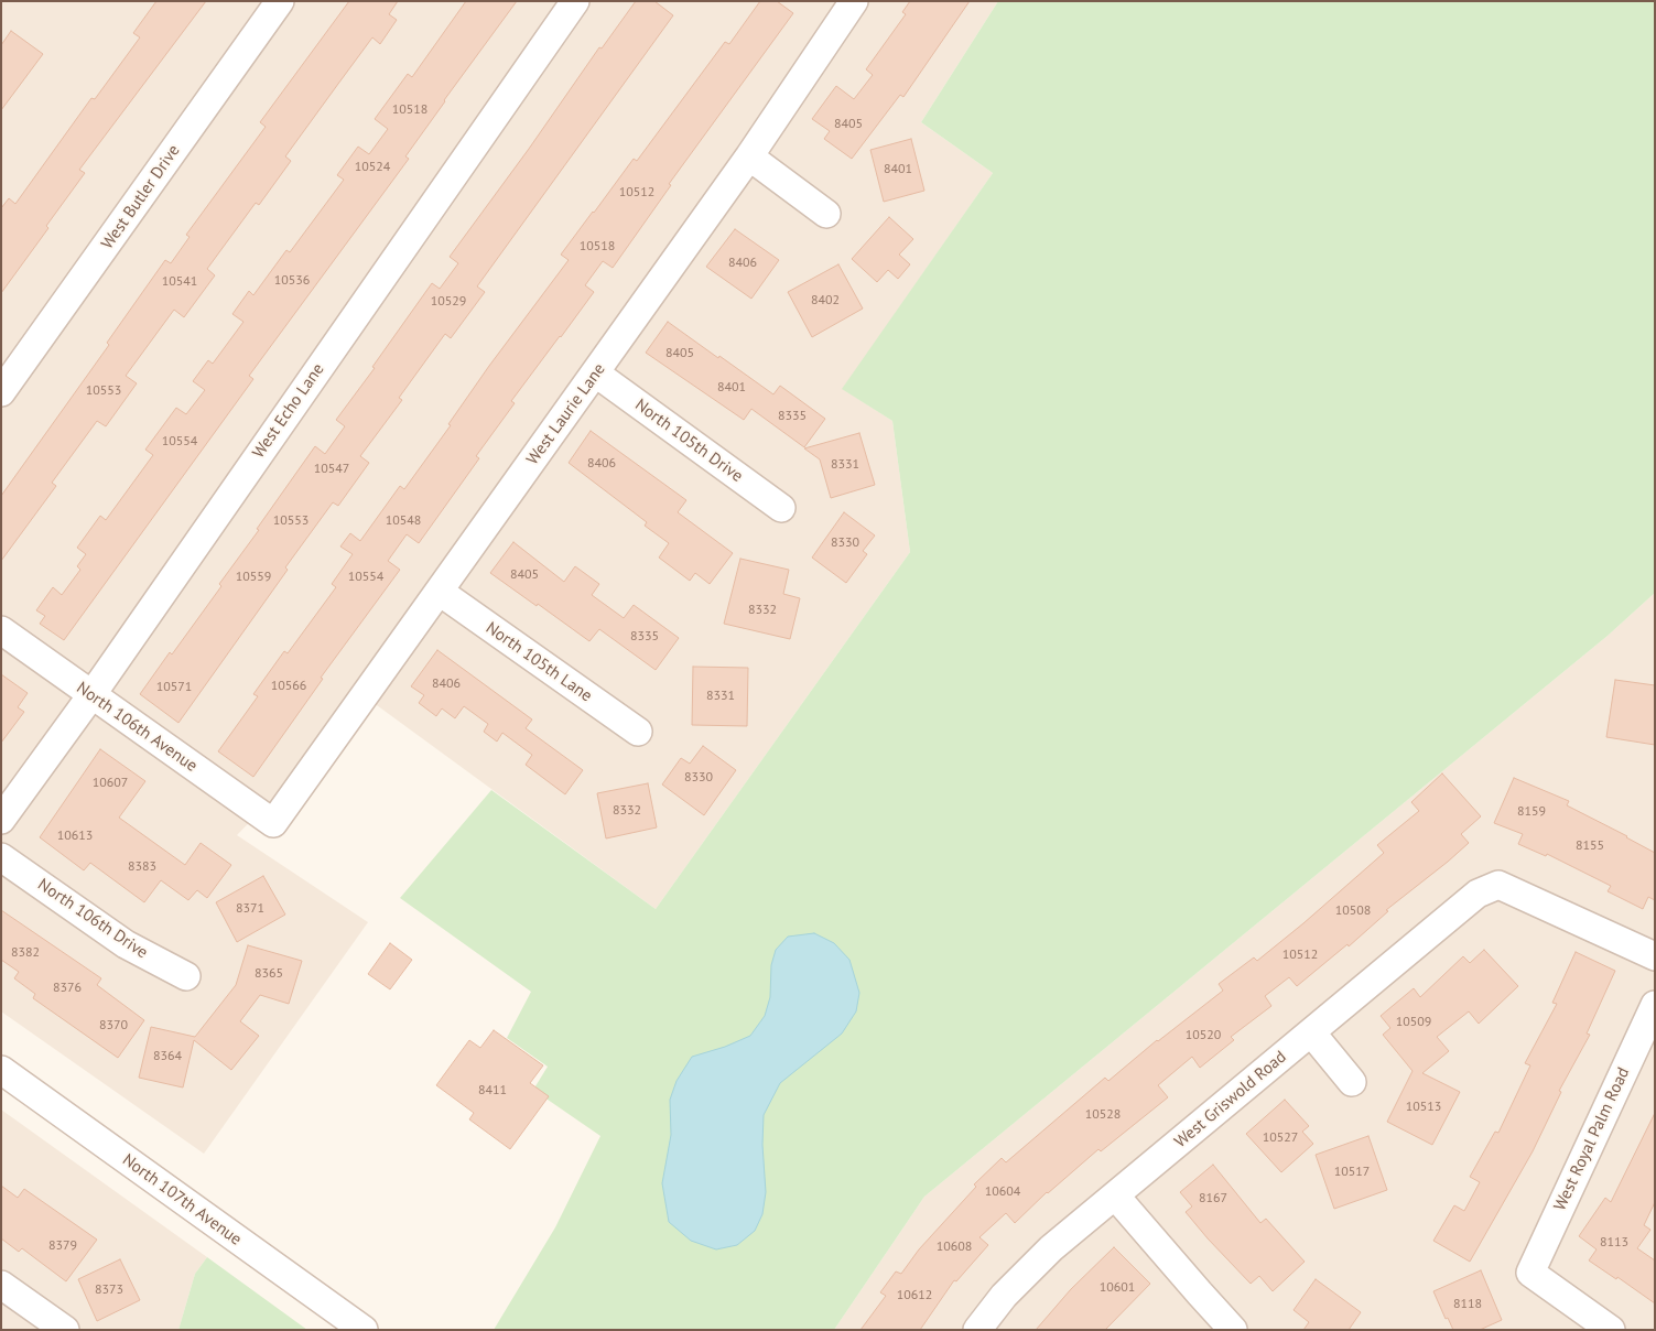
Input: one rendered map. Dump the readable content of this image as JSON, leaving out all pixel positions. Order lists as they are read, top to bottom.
{
  "streets": {
    "street": [
      "West Butler Drive",
      "West Echo Lane",
      "West Laurie Lane",
      "North 105th Drive",
      "North 105th Lane",
      "North 106th Avenue",
      "North 106th Drive",
      "West Griswold Road",
      "West Royal Palm Road",
      "North 107th Avenue"
    ]
  },
  "crossings": [
    ["West Echo Lane", "North 106th Avenue"],
    ["West Laurie Lane", "North 105th Drive"],
    ["West Laurie Lane", "North 105th Lane"],
    ["West Laurie Lane", "North 106th Avenue"]
  ],
  "house_numbers": [
    "10518",
    "8405",
    "10524",
    "8401",
    "10512",
    "10518",
    "8406",
    "10536",
    "10541",
    "8402",
    "10529",
    "8405",
    "8401",
    "10553",
    "8335",
    "10554",
    "8406",
    "8331",
    "10547",
    "10553",
    "10548",
    "8330",
    "8405",
    "10559",
    "10554",
    "8332",
    "8335",
    "8406",
    "10566",
    "10571",
    "8331",
    "8330",
    "10607",
    "8332",
    "8159",
    "10613",
    "8155",
    "8383",
    "8371",
    "10508",
    "8382",
    "10512",
    "8365",
    "8376",
    "10509",
    "8370",
    "10520",
    "8364",
    "8411",
    "10513",
    "10528",
    "10527",
    "10517",
    "10604",
    "8167",
    "8113",
    "8379",
    "10608",
    "10601",
    "8373",
    "10612",
    "8118"
  ]
}
